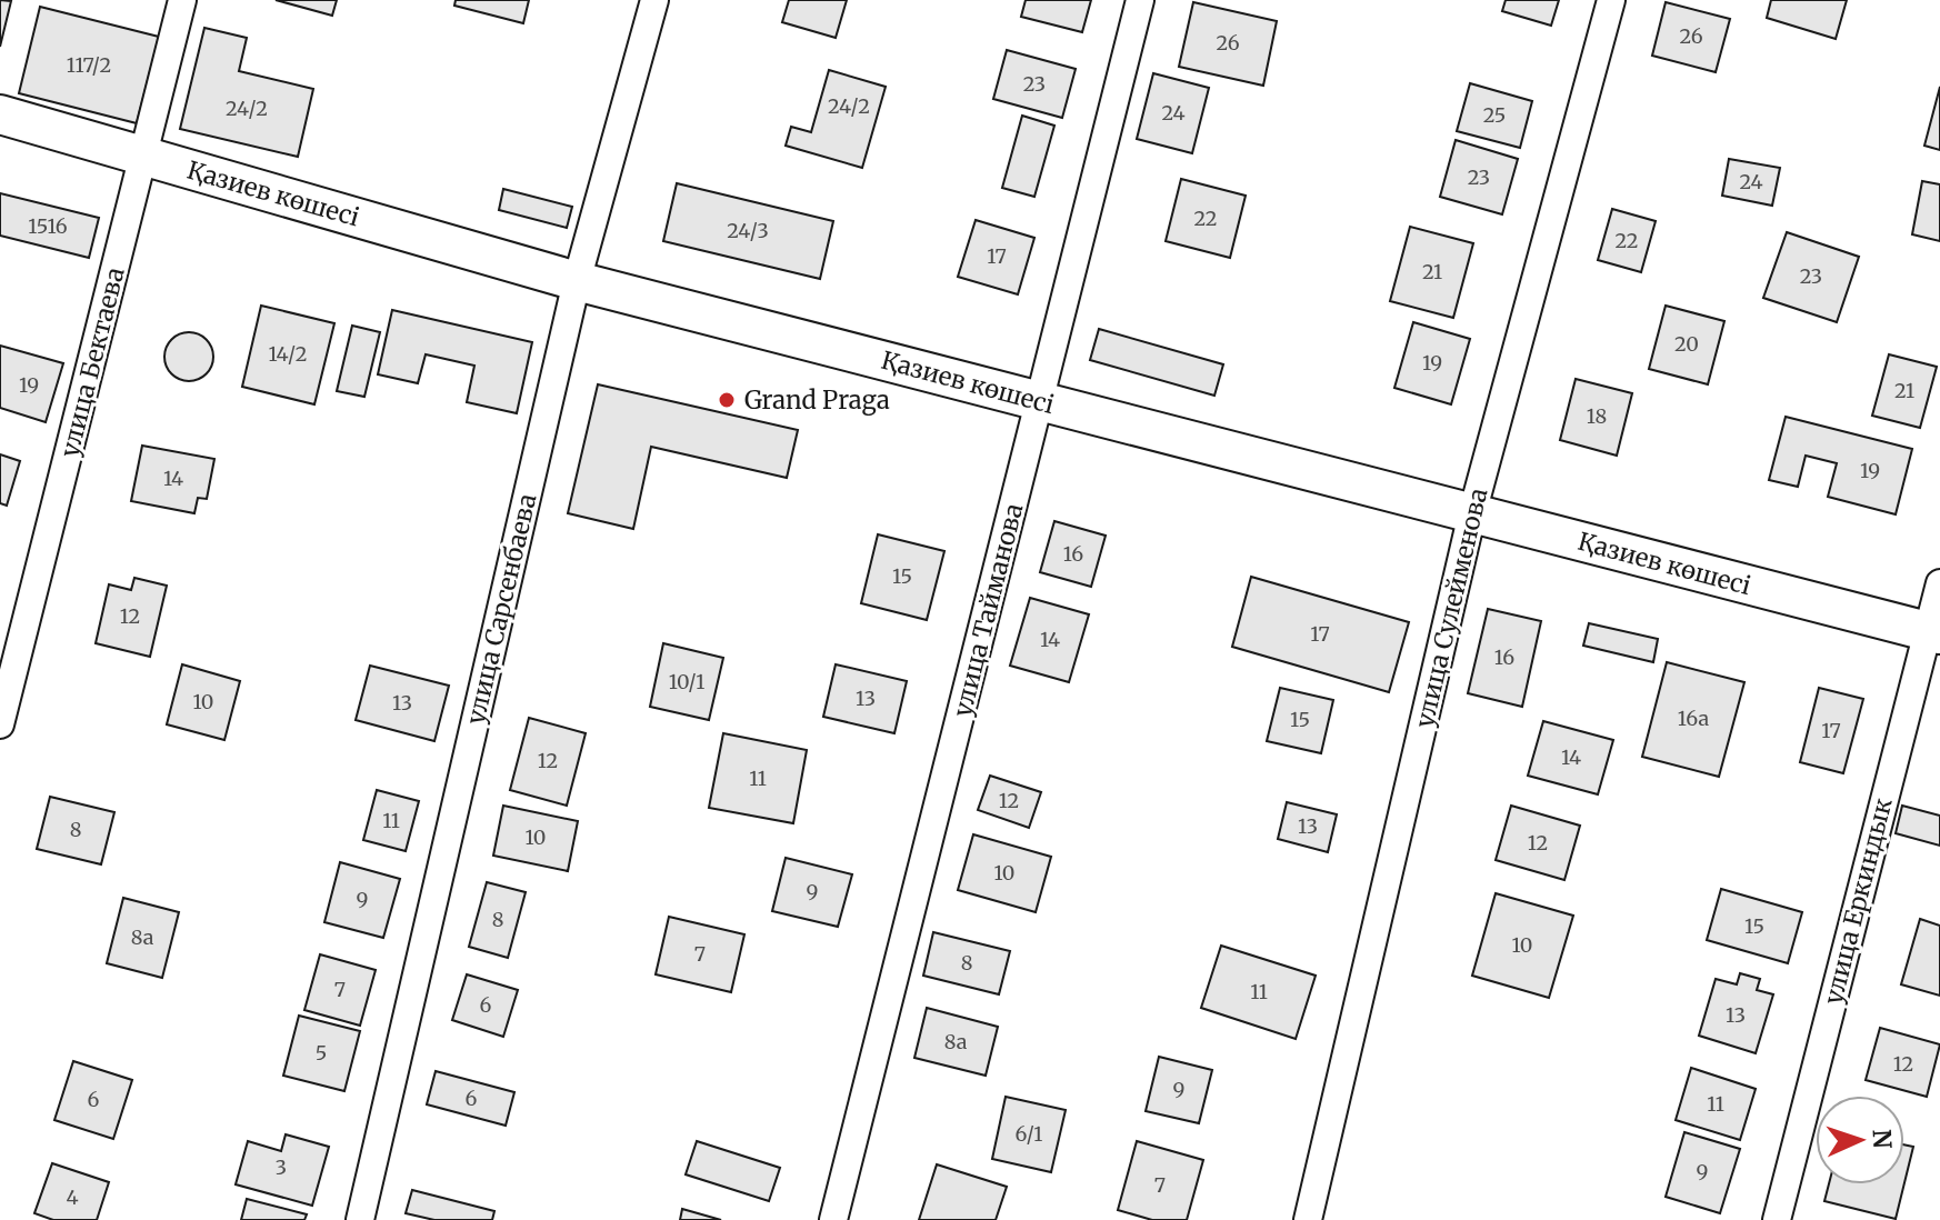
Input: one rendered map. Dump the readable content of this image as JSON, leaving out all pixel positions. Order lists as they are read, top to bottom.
{
  "streets": {
    "street": [
      "Қазиев көшесі",
      "улица Бектаева",
      "улица Сулейменова",
      "улица Сарсенбаева",
      "улица Тайманова",
      "улица Еркиндык"
    ]
  },
  "crossings": [
    ["Қазиев көшесі", "улица Бектаева"],
    ["Қазиев көшесі", "улица Сулейменова"],
    ["Қазиев көшесі", "улица Сарсенбаева"],
    ["Қазиев көшесі", "улица Тайманова"],
    ["Қазиев көшесі", "улица Еркиндык"]
  ],
  "places": ["Grand Praga"],
  "house_numbers": [
    "26",
    "26",
    "117/2",
    "23",
    "24/2",
    "24/2",
    "24",
    "25",
    "23",
    "24",
    "22",
    "1516",
    "24/3",
    "22",
    "17",
    "21",
    "23",
    "20",
    "14/2",
    "19",
    "19",
    "21",
    "18",
    "19",
    "14",
    "16",
    "15",
    "12",
    "17",
    "14",
    "16",
    "10/1",
    "13",
    "10",
    "13",
    "16а",
    "15",
    "17",
    "14",
    "12",
    "11",
    "12",
    "11",
    "13",
    "8",
    "10",
    "12",
    "10",
    "9",
    "9",
    "8",
    "15",
    "8а",
    "10",
    "7",
    "8",
    "7",
    "11",
    "6",
    "13",
    "8а",
    "5",
    "12",
    "9",
    "6",
    "6",
    "11",
    "6/1",
    "3",
    "9",
    "7",
    "4"
  ],
  "north": "right"
}
